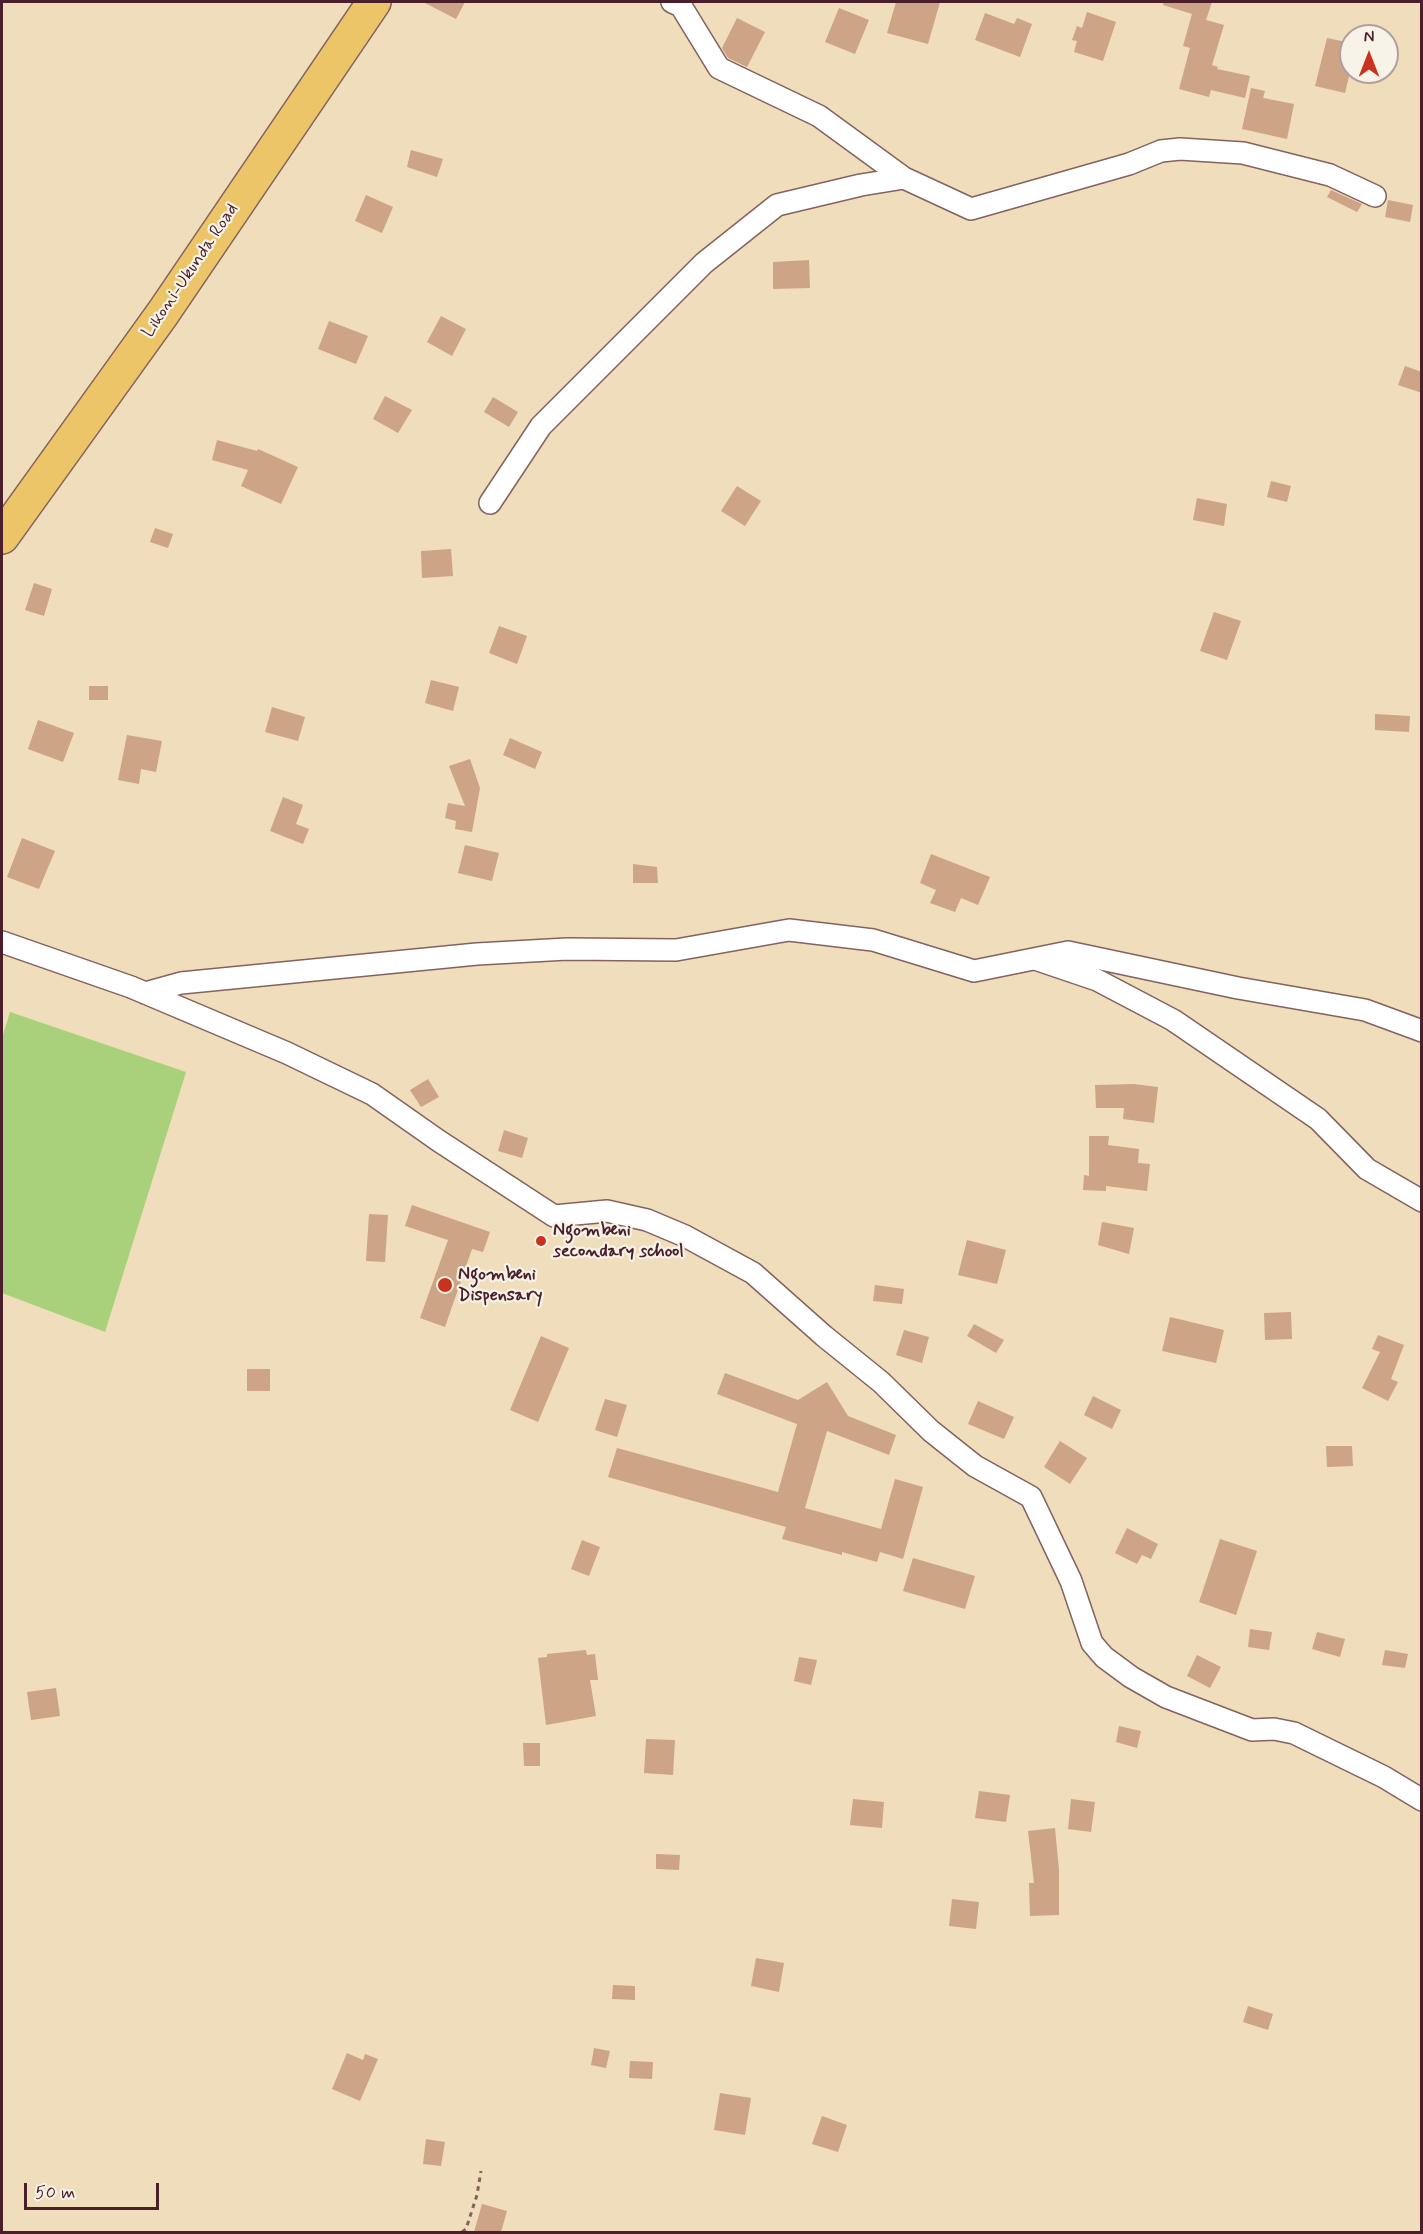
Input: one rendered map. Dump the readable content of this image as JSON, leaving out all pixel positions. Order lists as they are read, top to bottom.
{
  "streets": {
    "highway": ["Likoni-Ukunda Road"]
  },
  "places": ["Ngombeni secondary school", "Ngombeni Dispensary"],
  "scale_bar": "50 m",
  "north": "top"
}
